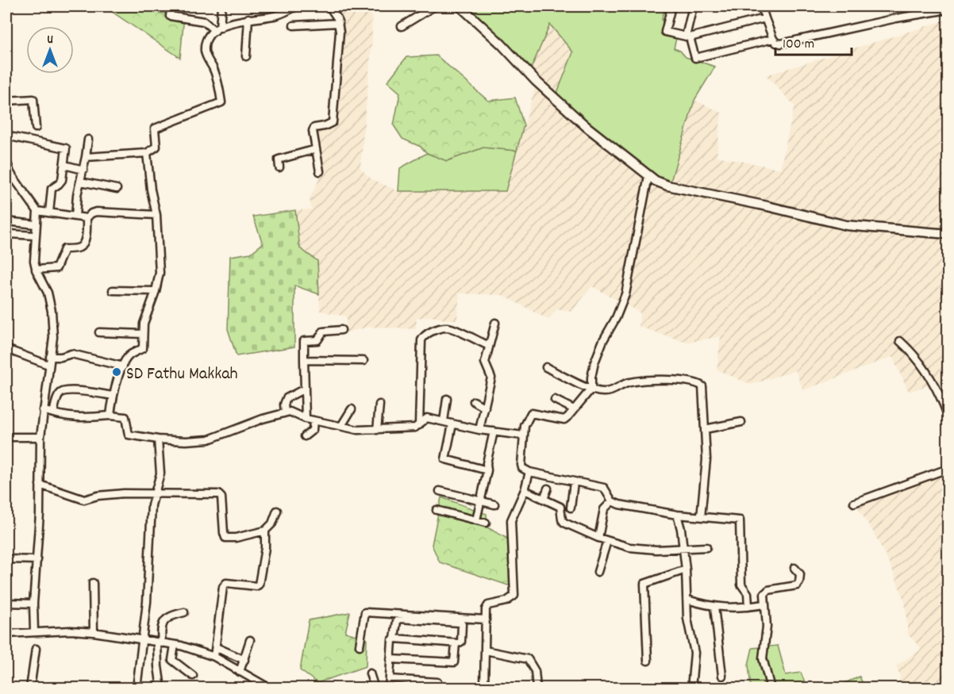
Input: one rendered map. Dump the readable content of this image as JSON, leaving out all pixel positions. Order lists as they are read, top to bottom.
{
  "places": ["SD Fathu Makkah"],
  "scale_bar": "100 m",
  "north": "top"
}
